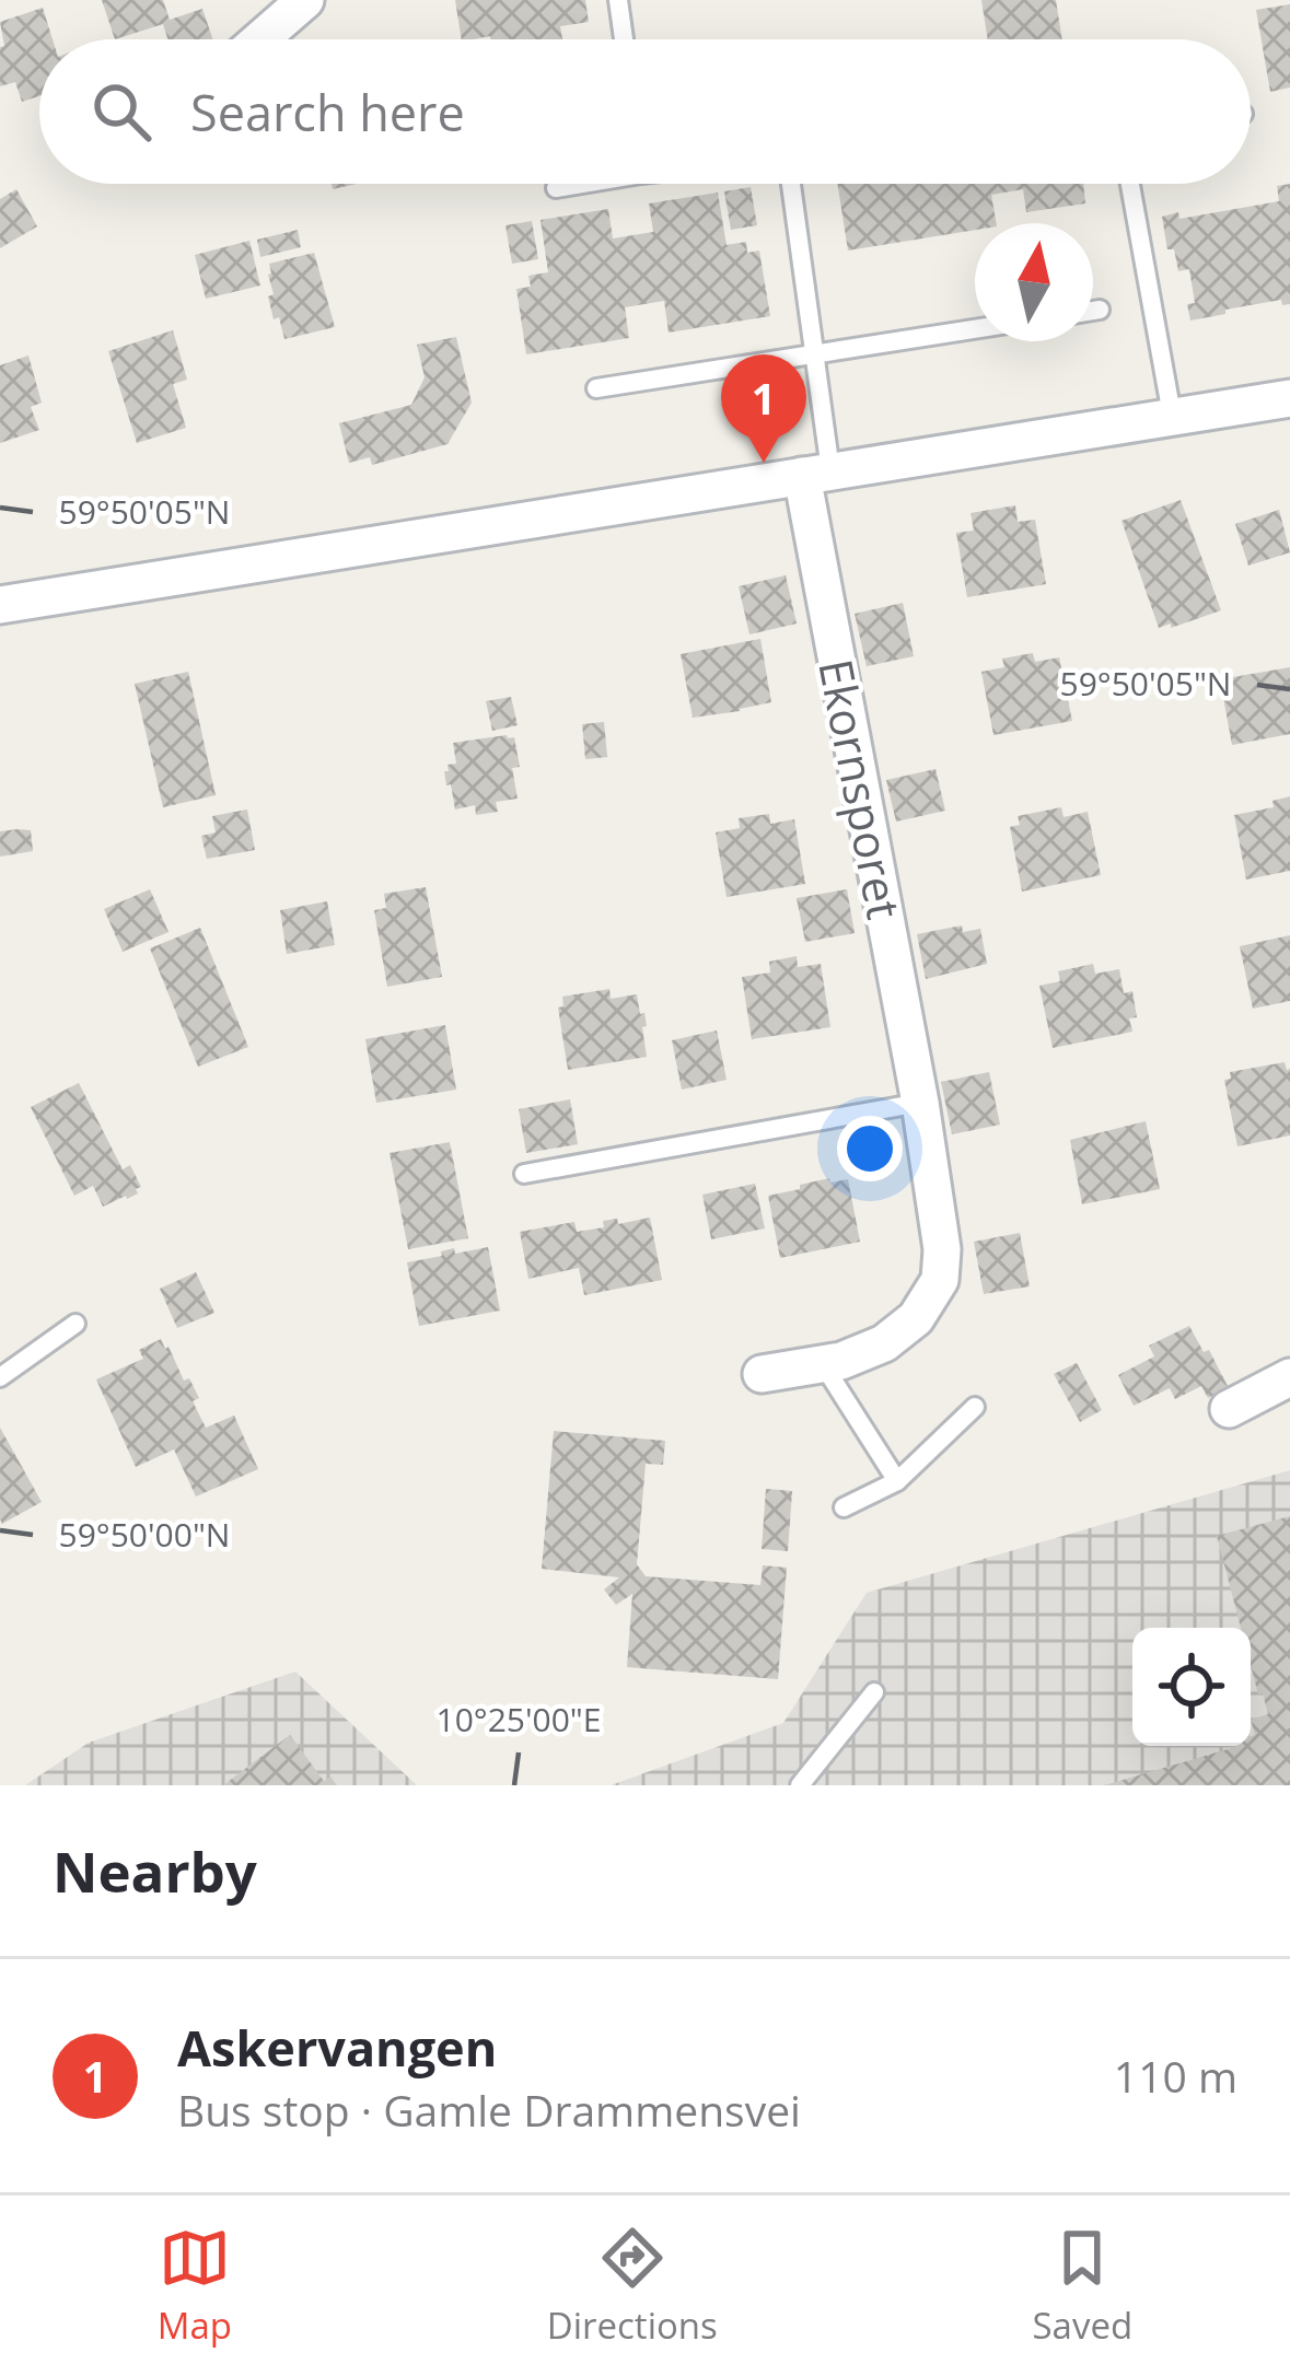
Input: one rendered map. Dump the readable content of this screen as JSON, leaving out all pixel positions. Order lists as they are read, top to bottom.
{
  "streets": {
    "street": ["Ekornsporet"]
  },
  "north": "top",
  "page": {
    "search": "Search here",
    "pins": "1",
    "heading": "Nearby",
    "list": [
      {
        "mark": "1",
        "name": "Askervangen",
        "note": "Bus stop · Gamle Drammensvei",
        "value": "110 m"
      }
    ],
    "nav": ["Map", "Directions", "Saved"]
  },
  "coordinates": ["59°50'05\"N", "59°50'00\"N", "10°25'00\"E"]
}
